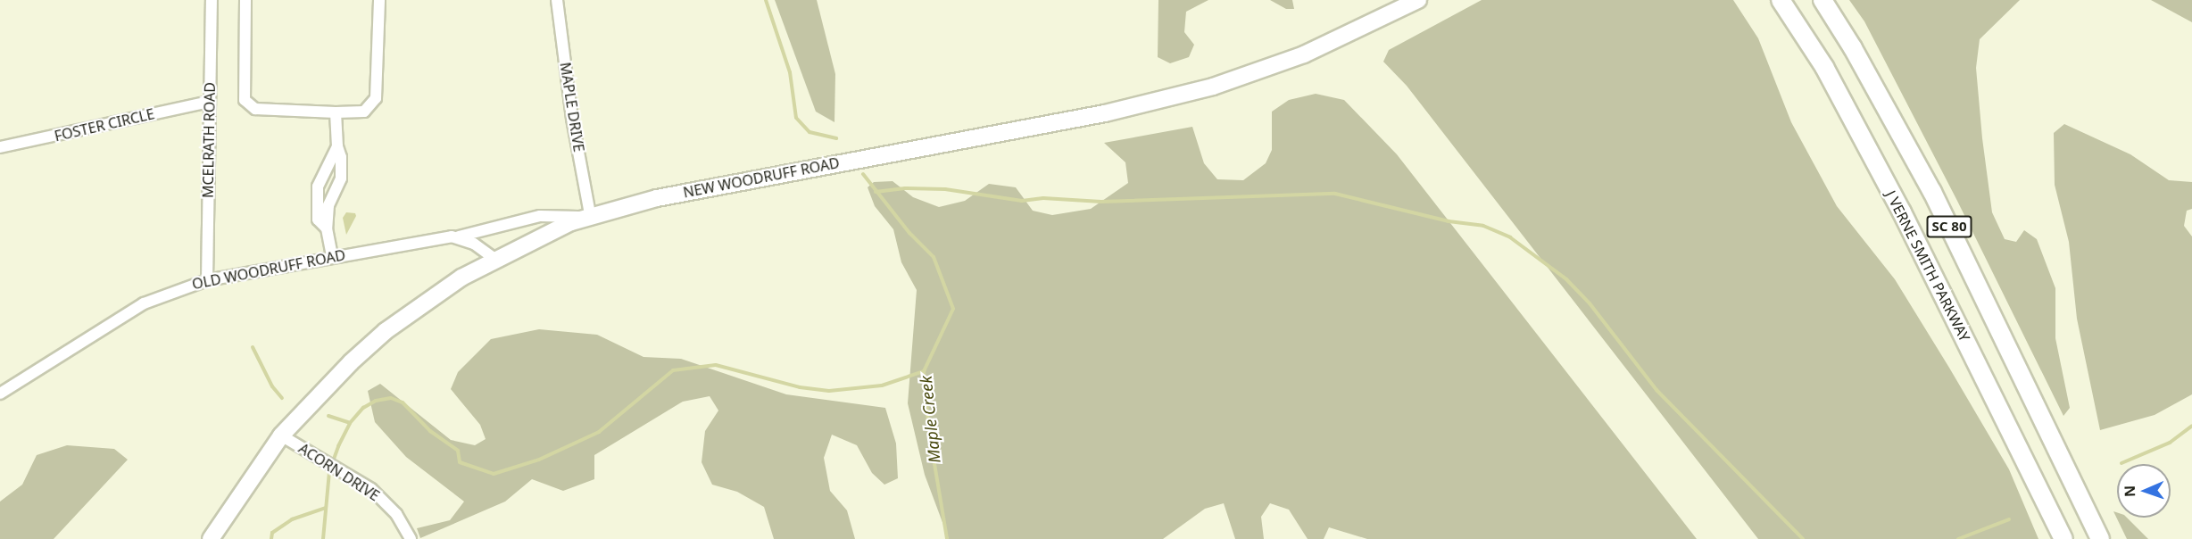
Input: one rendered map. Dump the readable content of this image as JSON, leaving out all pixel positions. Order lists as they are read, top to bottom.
{
  "streets": {
    "main road": ["NEW WOODRUFF ROAD", "SC 80", "J VERNE SMITH PARKWAY"],
    "street": [
      "MAPLE DRIVE",
      "FOSTER CIRCLE",
      "MCELRATH ROAD",
      "OLD WOODRUFF ROAD",
      "ACORN DRIVE"
    ]
  },
  "crossings": [
    ["MAPLE DRIVE", "NEW WOODRUFF ROAD"],
    ["MAPLE DRIVE", "OLD WOODRUFF ROAD"],
    ["FOSTER CIRCLE", "MCELRATH ROAD"],
    ["MCELRATH ROAD", "OLD WOODRUFF ROAD"],
    ["NEW WOODRUFF ROAD", "OLD WOODRUFF ROAD"],
    ["NEW WOODRUFF ROAD", "ACORN DRIVE"]
  ],
  "water": ["Maple Creek"],
  "north": "left"
}
